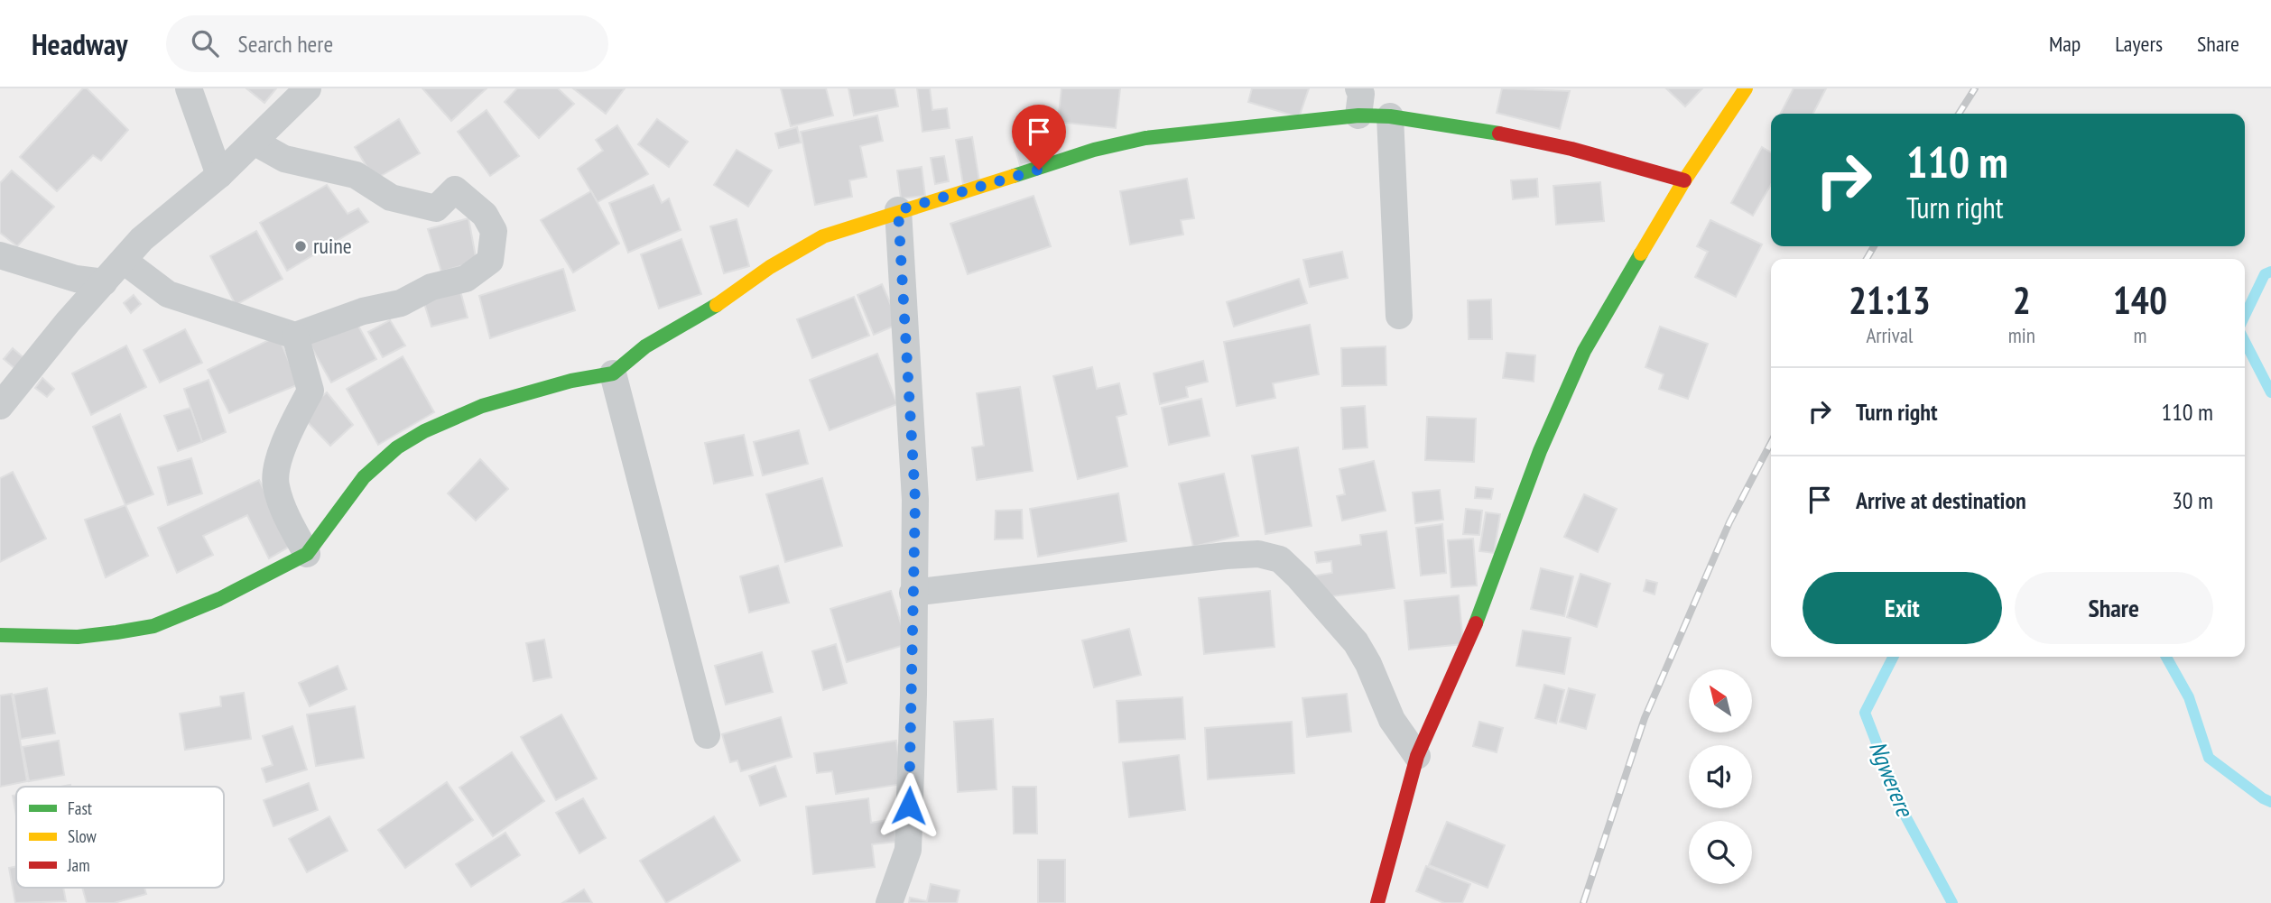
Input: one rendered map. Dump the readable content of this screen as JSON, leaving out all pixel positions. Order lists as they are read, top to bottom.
{
  "water": ["Ngwerere"],
  "places": ["ruine"],
  "legend": ["Fast", "Slow", "Jam"],
  "north": "top left",
  "page": {
    "header": "Headway",
    "search": "Search here",
    "nav": ["Map", "Layers", "Share"],
    "turn": ["110 m", "Turn right"],
    "eta": [
      "21:13",
      "Arrival",
      "2",
      "min",
      "140",
      "m"
    ],
    "list": [
      {
        "name": "Turn right",
        "value": "110 m"
      },
      {
        "name": "Arrive at destination",
        "value": "30 m"
      }
    ],
    "buttons": ["Exit", "Share"]
  }
}
